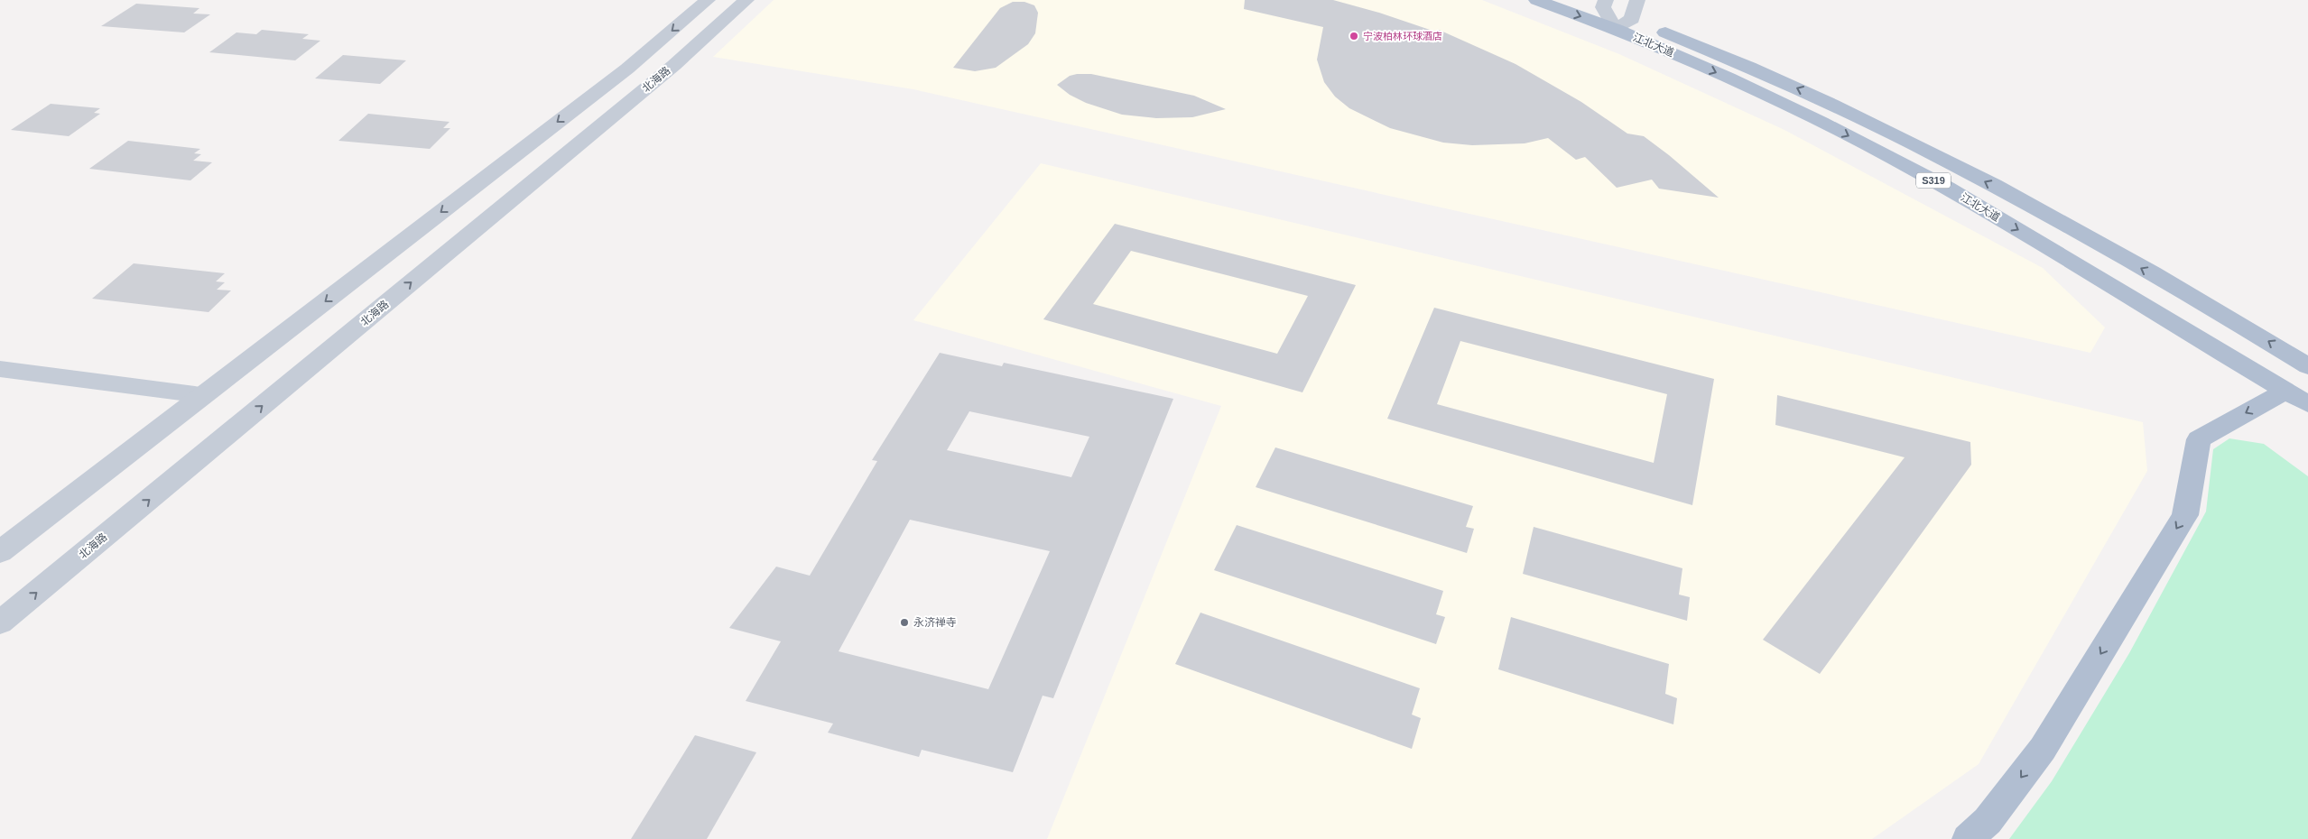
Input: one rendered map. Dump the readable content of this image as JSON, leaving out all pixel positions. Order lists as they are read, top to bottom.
{
  "streets": {
    "main road": ["江北大道", "S319"],
    "street": ["北海路"]
  },
  "places": ["宁波柏林环球酒店", "永济禅寺"]
}
